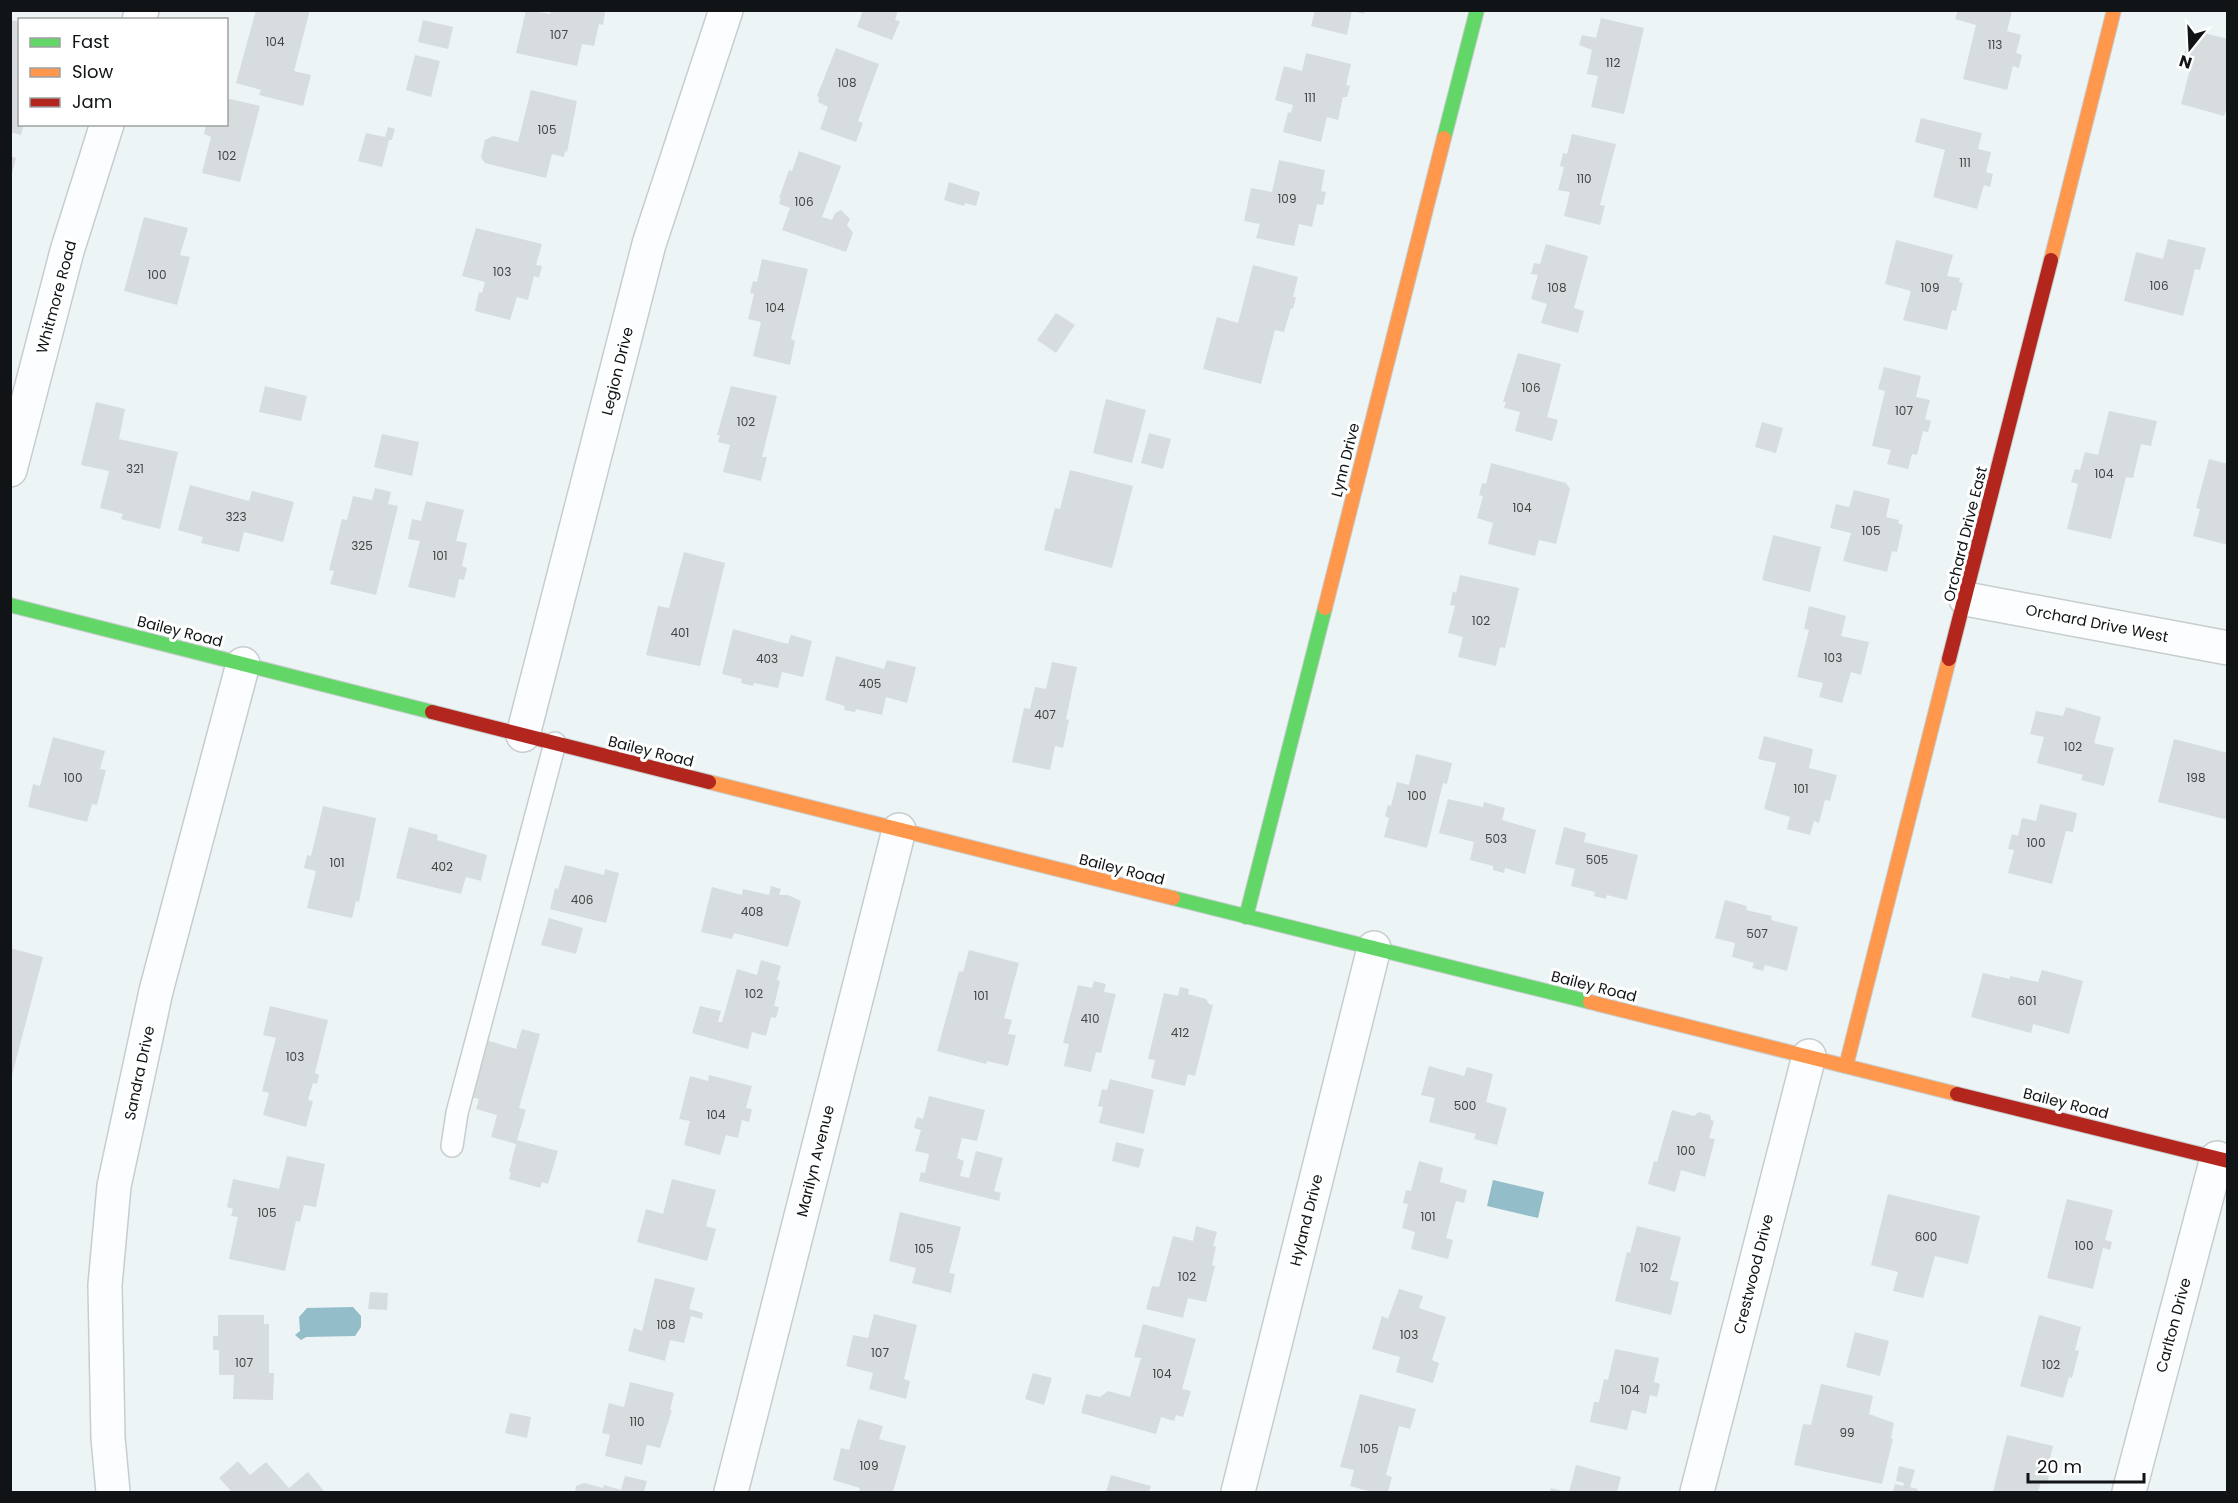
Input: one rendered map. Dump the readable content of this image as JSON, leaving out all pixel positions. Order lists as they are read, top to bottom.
{
  "streets": {
    "street": [
      "Whitmore Road",
      "Legion Drive",
      "Lynn Drive",
      "Orchard Drive East",
      "Orchard Drive West",
      "Bailey Road",
      "Sandra Drive",
      "Marilyn Avenue",
      "Hyland Drive",
      "Crestwood Drive",
      "Carlton Drive"
    ]
  },
  "crossings": [
    ["Legion Drive", "Bailey Road"],
    ["Lynn Drive", "Bailey Road"],
    ["Orchard Drive East", "Orchard Drive West"],
    ["Orchard Drive East", "Bailey Road"],
    ["Bailey Road", "Sandra Drive"],
    ["Bailey Road", "Marilyn Avenue"],
    ["Bailey Road", "Hyland Drive"],
    ["Bailey Road", "Crestwood Drive"],
    ["Bailey Road", "Carlton Drive"]
  ],
  "house_numbers": [
    "107",
    "104",
    "113",
    "112",
    "108",
    "111",
    "105",
    "102",
    "111",
    "110",
    "109",
    "106",
    "103",
    "100",
    "106",
    "108",
    "109",
    "104",
    "106",
    "107",
    "102",
    "321",
    "104",
    "104",
    "323",
    "105",
    "325",
    "101",
    "102",
    "401",
    "103",
    "403",
    "405",
    "407",
    "102",
    "100",
    "198",
    "101",
    "100",
    "503",
    "100",
    "505",
    "101",
    "402",
    "406",
    "408",
    "507",
    "102",
    "101",
    "601",
    "410",
    "412",
    "103",
    "500",
    "104",
    "100",
    "105",
    "101",
    "600",
    "100",
    "105",
    "102",
    "102",
    "108",
    "103",
    "107",
    "107",
    "102",
    "104",
    "104",
    "110",
    "99",
    "105",
    "109"
  ],
  "legend": ["Fast", "Slow", "Jam"],
  "scale_bar": "20 m",
  "north": "bottom"
}
